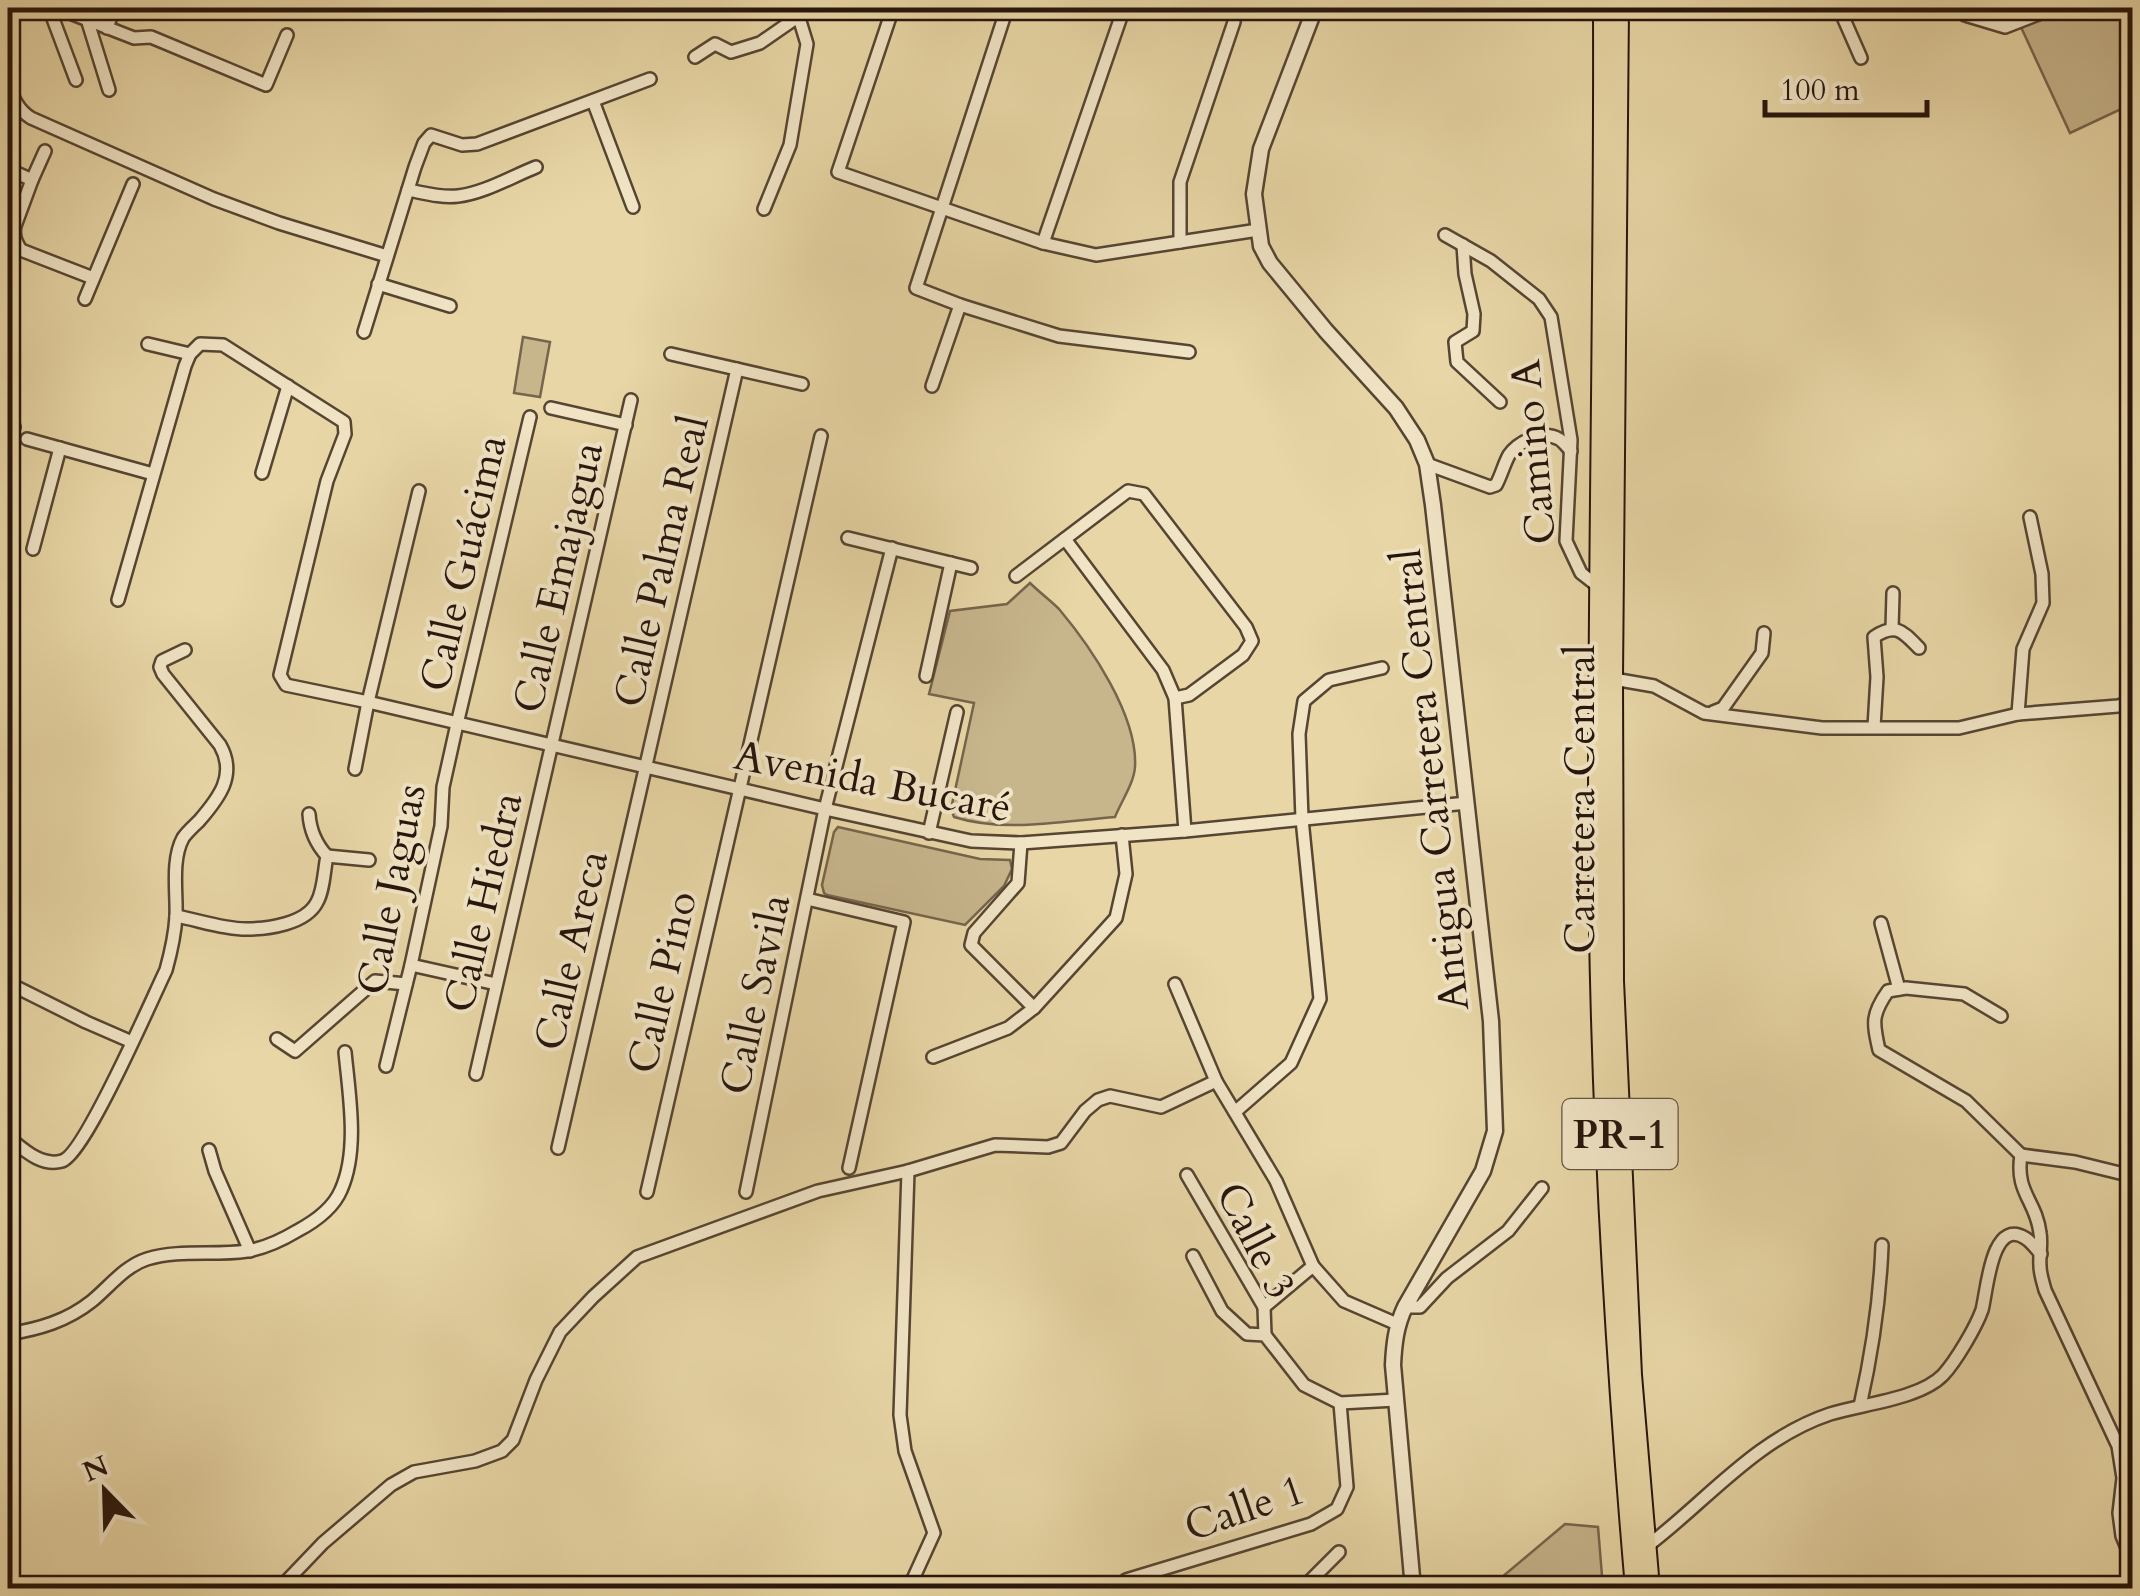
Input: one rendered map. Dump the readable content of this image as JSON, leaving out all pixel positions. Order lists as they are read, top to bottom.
{
  "streets": {
    "highway": ["Carretera Central", "PR-1"],
    "street": [
      "Camino A",
      "Calle Palma Real",
      "Calle Guácima",
      "Calle Emajagua",
      "Avenida Bucaré",
      "Antigua Carretera Central",
      "Calle Jaguas",
      "Calle Hiedra",
      "Calle Areca",
      "Calle Pino",
      "Calle Savila",
      "Calle 3",
      "Calle 1"
    ]
  },
  "crossings": [
    ["Camino A", "Carretera Central"],
    ["Calle Palma Real", "Avenida Bucaré"],
    ["Calle Palma Real", "Calle Areca"],
    ["Calle Guácima", "Avenida Bucaré"],
    ["Calle Guácima", "Calle Jaguas"],
    ["Calle Emajagua", "Avenida Bucaré"],
    ["Calle Emajagua", "Calle Hiedra"],
    ["Avenida Bucaré", "Antigua Carretera Central"],
    ["Avenida Bucaré", "Calle Jaguas"],
    ["Avenida Bucaré", "Calle Hiedra"],
    ["Avenida Bucaré", "Calle Areca"],
    ["Avenida Bucaré", "Calle Pino"],
    ["Avenida Bucaré", "Calle Savila"]
  ],
  "scale_bar": "100 m",
  "north": "top left"
}
